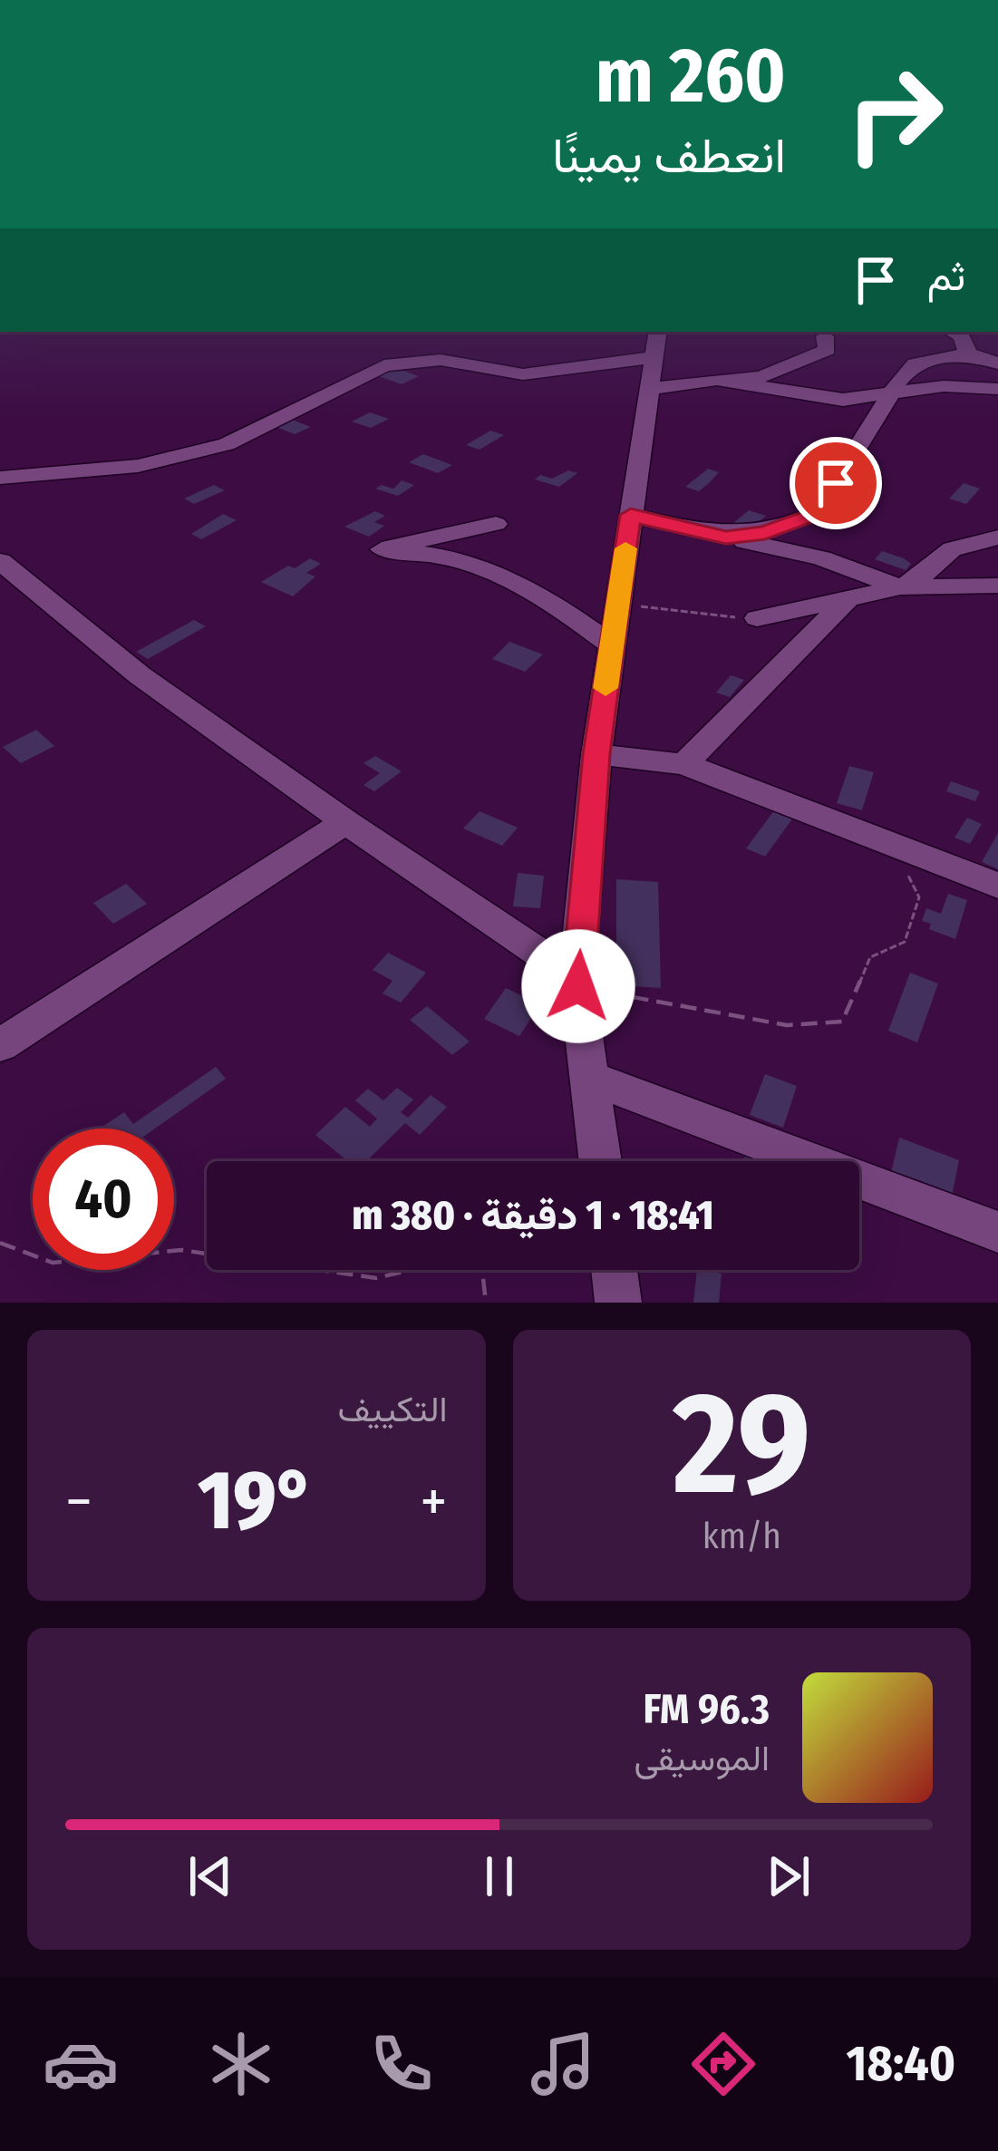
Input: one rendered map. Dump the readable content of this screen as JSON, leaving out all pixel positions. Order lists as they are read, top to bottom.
{
  "page": {
    "turn": ["260 m", "انعطف يمينًا"],
    "then": "ثم",
    "limit": "40",
    "trip": "18:41 · 1 دقيقة · 380 m",
    "tile": [
      ["29", "km/h"],
      "التكييف"
    ],
    "heat": ["−", "19°", "+"],
    "song": ["96.3 FM", "الموسيقى"],
    "tabs": "18:40"
  }
}
